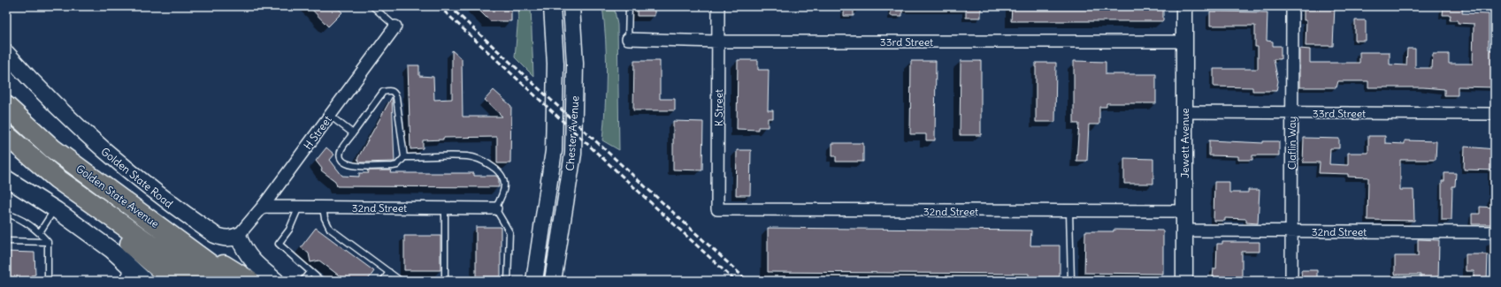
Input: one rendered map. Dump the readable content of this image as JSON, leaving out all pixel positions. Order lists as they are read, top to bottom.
{
  "streets": {
    "highway": ["Golden State Avenue"],
    "street": [
      "33rd Street",
      "K Street",
      "H Street",
      "Chester Avenue",
      "Jewett Avenue",
      "Claflin Way",
      "Golden State Road",
      "32nd Street"
    ]
  },
  "crossings": [
    ["33rd Street", "K Street"],
    ["33rd Street", "Jewett Avenue"],
    ["33rd Street", "Claflin Way"],
    ["K Street", "32nd Street"],
    ["H Street", "Golden State Road"],
    ["H Street", "32nd Street"],
    ["Jewett Avenue", "32nd Street"],
    ["Claflin Way", "32nd Street"]
  ]
}
